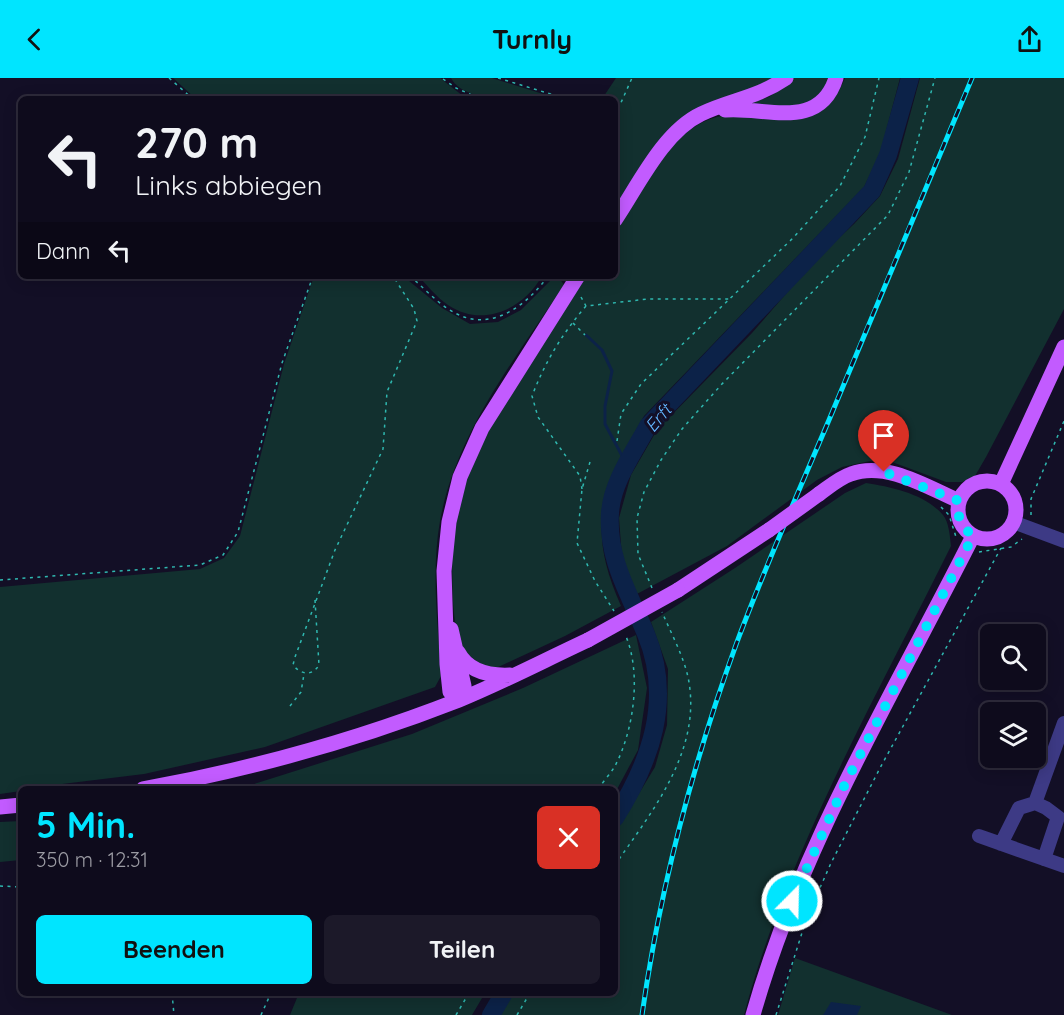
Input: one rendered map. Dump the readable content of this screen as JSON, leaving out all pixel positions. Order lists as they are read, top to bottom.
{
  "water": ["Erft"],
  "page": {
    "header": "Turnly",
    "turn": ["270 m", "Links abbiegen"],
    "then": "Dann",
    "heading": ["5 Min.", "350 m · 12:31"],
    "buttons": ["Beenden", "Teilen"]
  }
}
